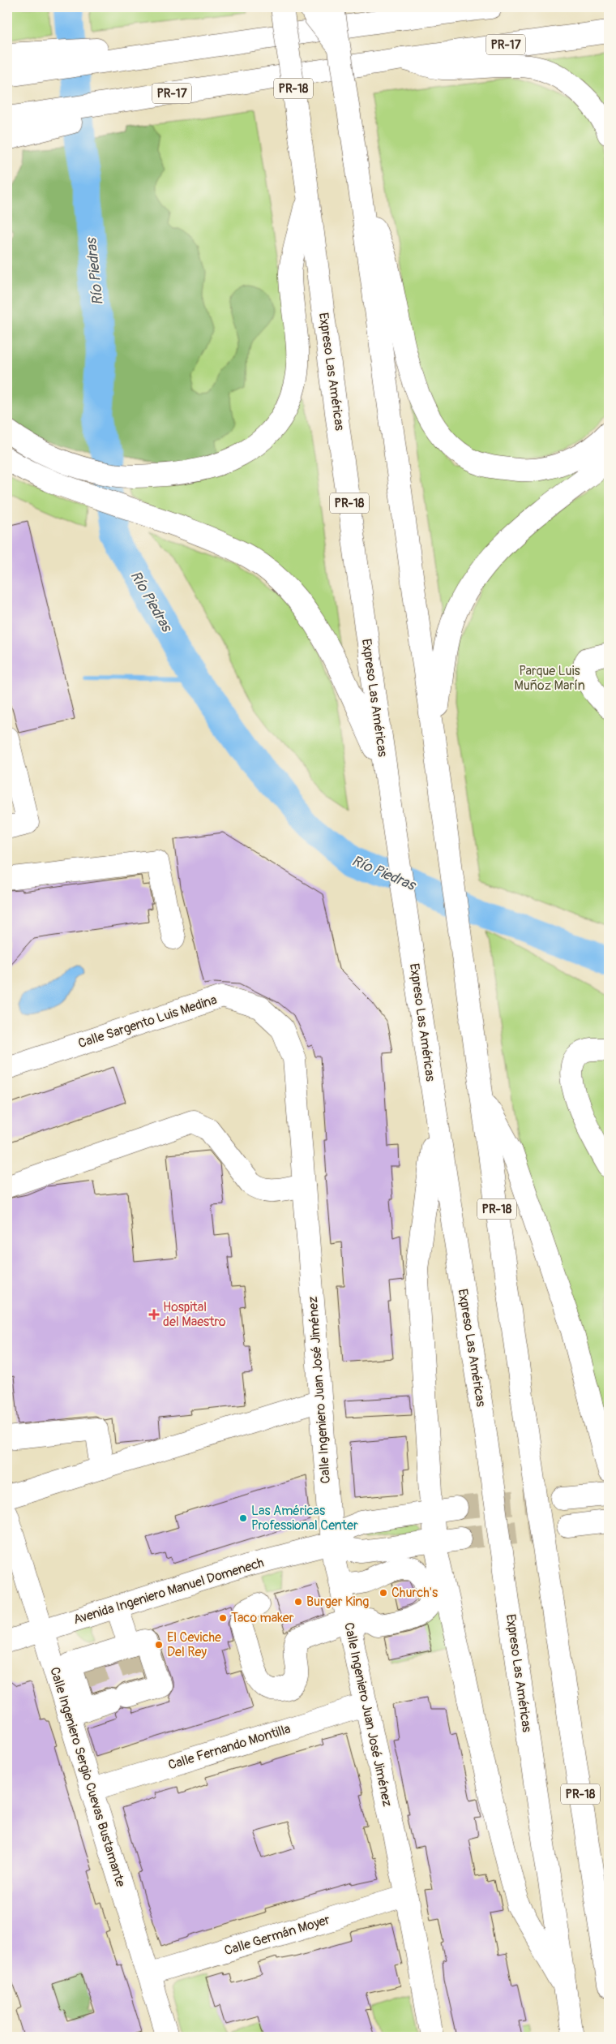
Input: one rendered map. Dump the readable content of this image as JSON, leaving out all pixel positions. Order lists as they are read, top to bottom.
{
  "streets": {
    "main road": [
      "PR-17",
      "PR-18",
      "Expreso Las Américas",
      "Calle Sargento Luis Medina",
      "Calle Ingeniero Juan José Jiménez",
      "Avenida Ingeniero Manuel Domenech",
      "Calle Fernando Montilla",
      "Calle Ingeniero Sergio Cuevas Bustamante",
      "Calle Germán Moyer"
    ]
  },
  "crossings": [
    ["Calle Sargento Luis Medina", "Calle Ingeniero Juan José Jiménez"],
    ["Calle Ingeniero Juan José Jiménez", "Avenida Ingeniero Manuel Domenech"],
    ["Calle Ingeniero Juan José Jiménez", "Calle Fernando Montilla"],
    ["Calle Ingeniero Juan José Jiménez", "Calle Germán Moyer"],
    ["Avenida Ingeniero Manuel Domenech", "Calle Ingeniero Sergio Cuevas Bustamante"],
    ["Calle Fernando Montilla", "Calle Ingeniero Sergio Cuevas Bustamante"],
    ["Calle Ingeniero Sergio Cuevas Bustamante", "Calle Germán Moyer"]
  ],
  "water": ["Río Piedras"],
  "parks": ["Parque Luis Muñoz Marín"],
  "places": {
    "health": ["Hospital del Maestro"],
    "other": [
      "Las Américas Professional Center",
      "Church's",
      "Burger King",
      "Taco maker",
      "El Ceviche Del Rey"
    ]
  }
}
